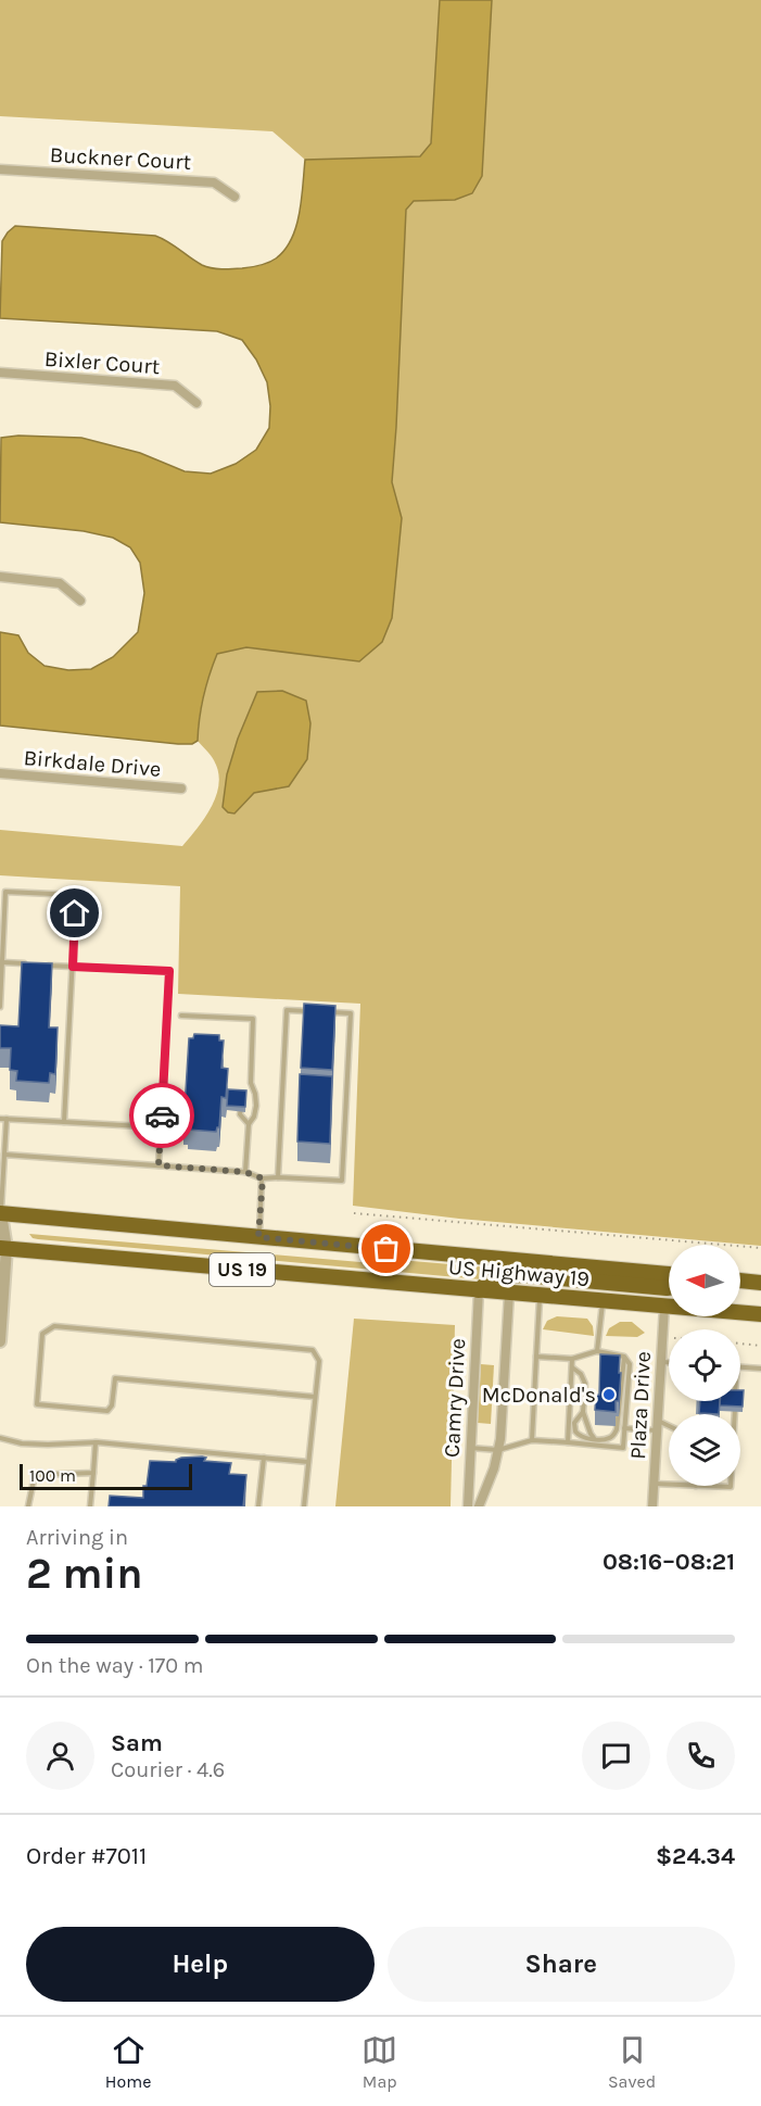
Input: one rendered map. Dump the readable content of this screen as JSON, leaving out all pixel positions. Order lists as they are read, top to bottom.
{
  "streets": {
    "highway": ["US 19", "US Highway 19"],
    "street": [
      "Buckner Court",
      "Bixler Court",
      "Birkdale Drive",
      "Camry Drive",
      "Plaza Drive"
    ]
  },
  "crossings": [
    ["US Highway 19", "Camry Drive"],
    ["US Highway 19", "Plaza Drive"]
  ],
  "places": ["McDonald's"],
  "scale_bar": "100 m",
  "north": "left",
  "page": {
    "scale": "100 m",
    "heading": ["2 min", "Arriving in", "08:16–08:21"],
    "panel": [
      "Sam",
      "Courier · 4.6",
      "Order #7011",
      "$24.34"
    ],
    "bar": "On the way · 170 m",
    "buttons": ["Help", "Share"],
    "tabs": ["Home", "Map", "Saved"]
  }
}
